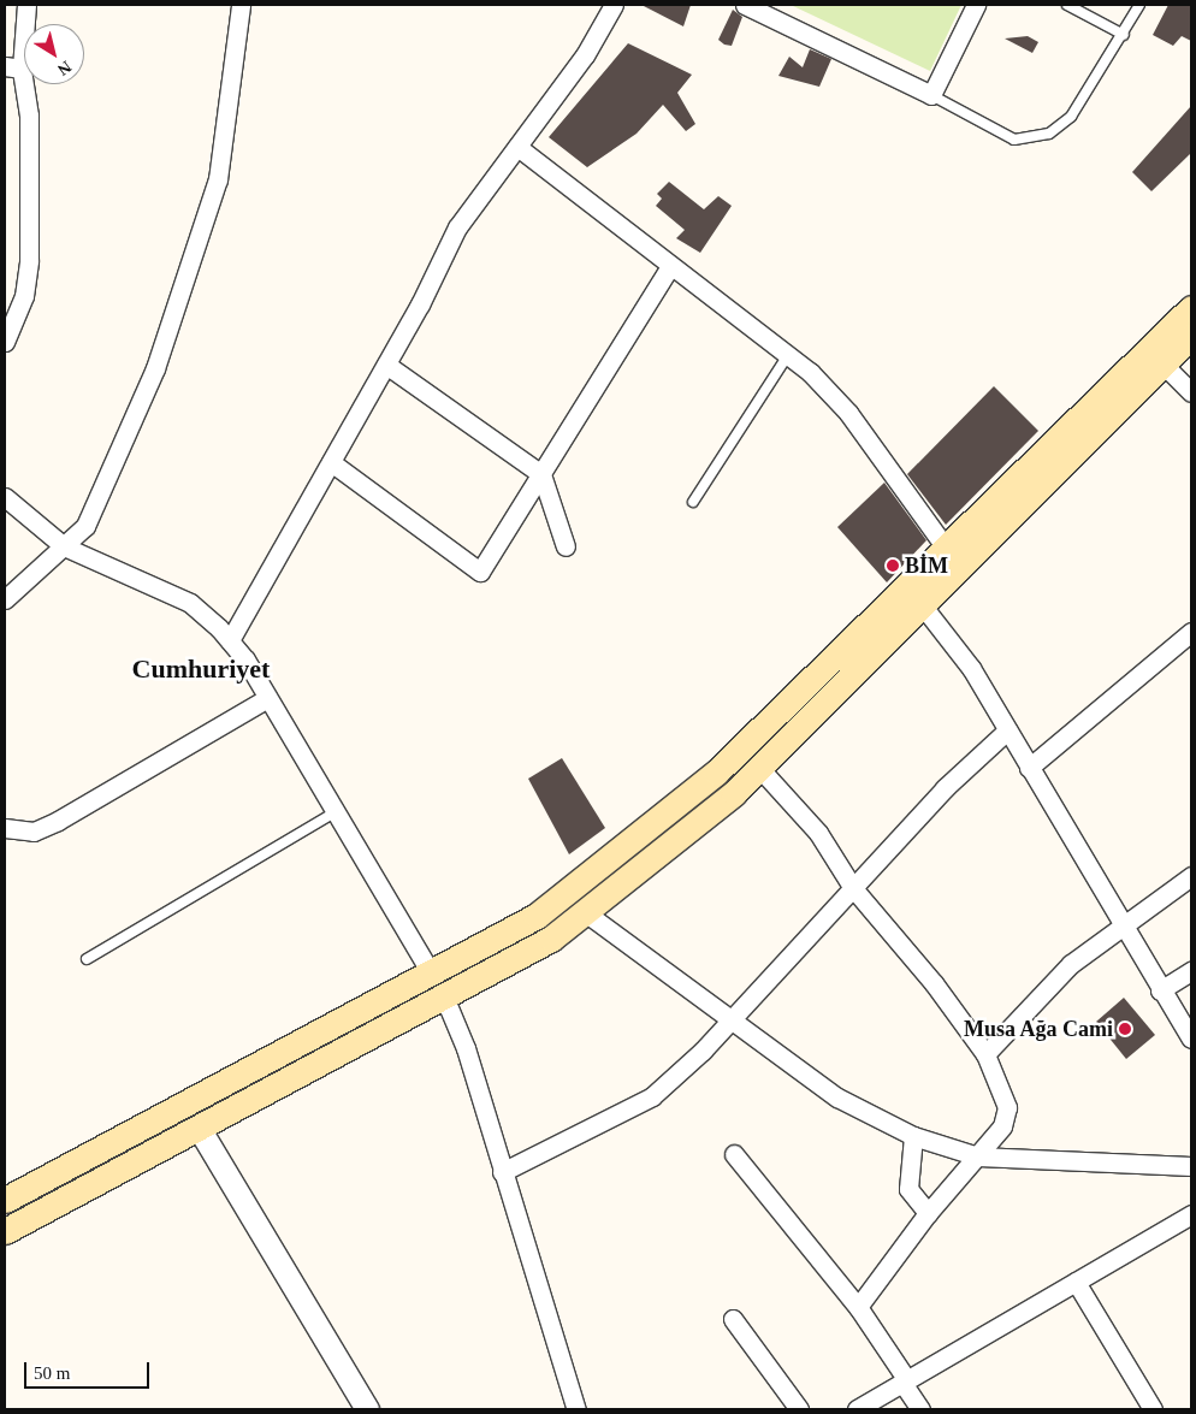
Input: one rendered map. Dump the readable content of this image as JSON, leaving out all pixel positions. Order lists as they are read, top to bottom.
{
  "districts": ["Cumhuriyet"],
  "places": ["BİM", "Musa Ağa Cami"],
  "scale_bar": "50 m",
  "north": "bottom right"
}
